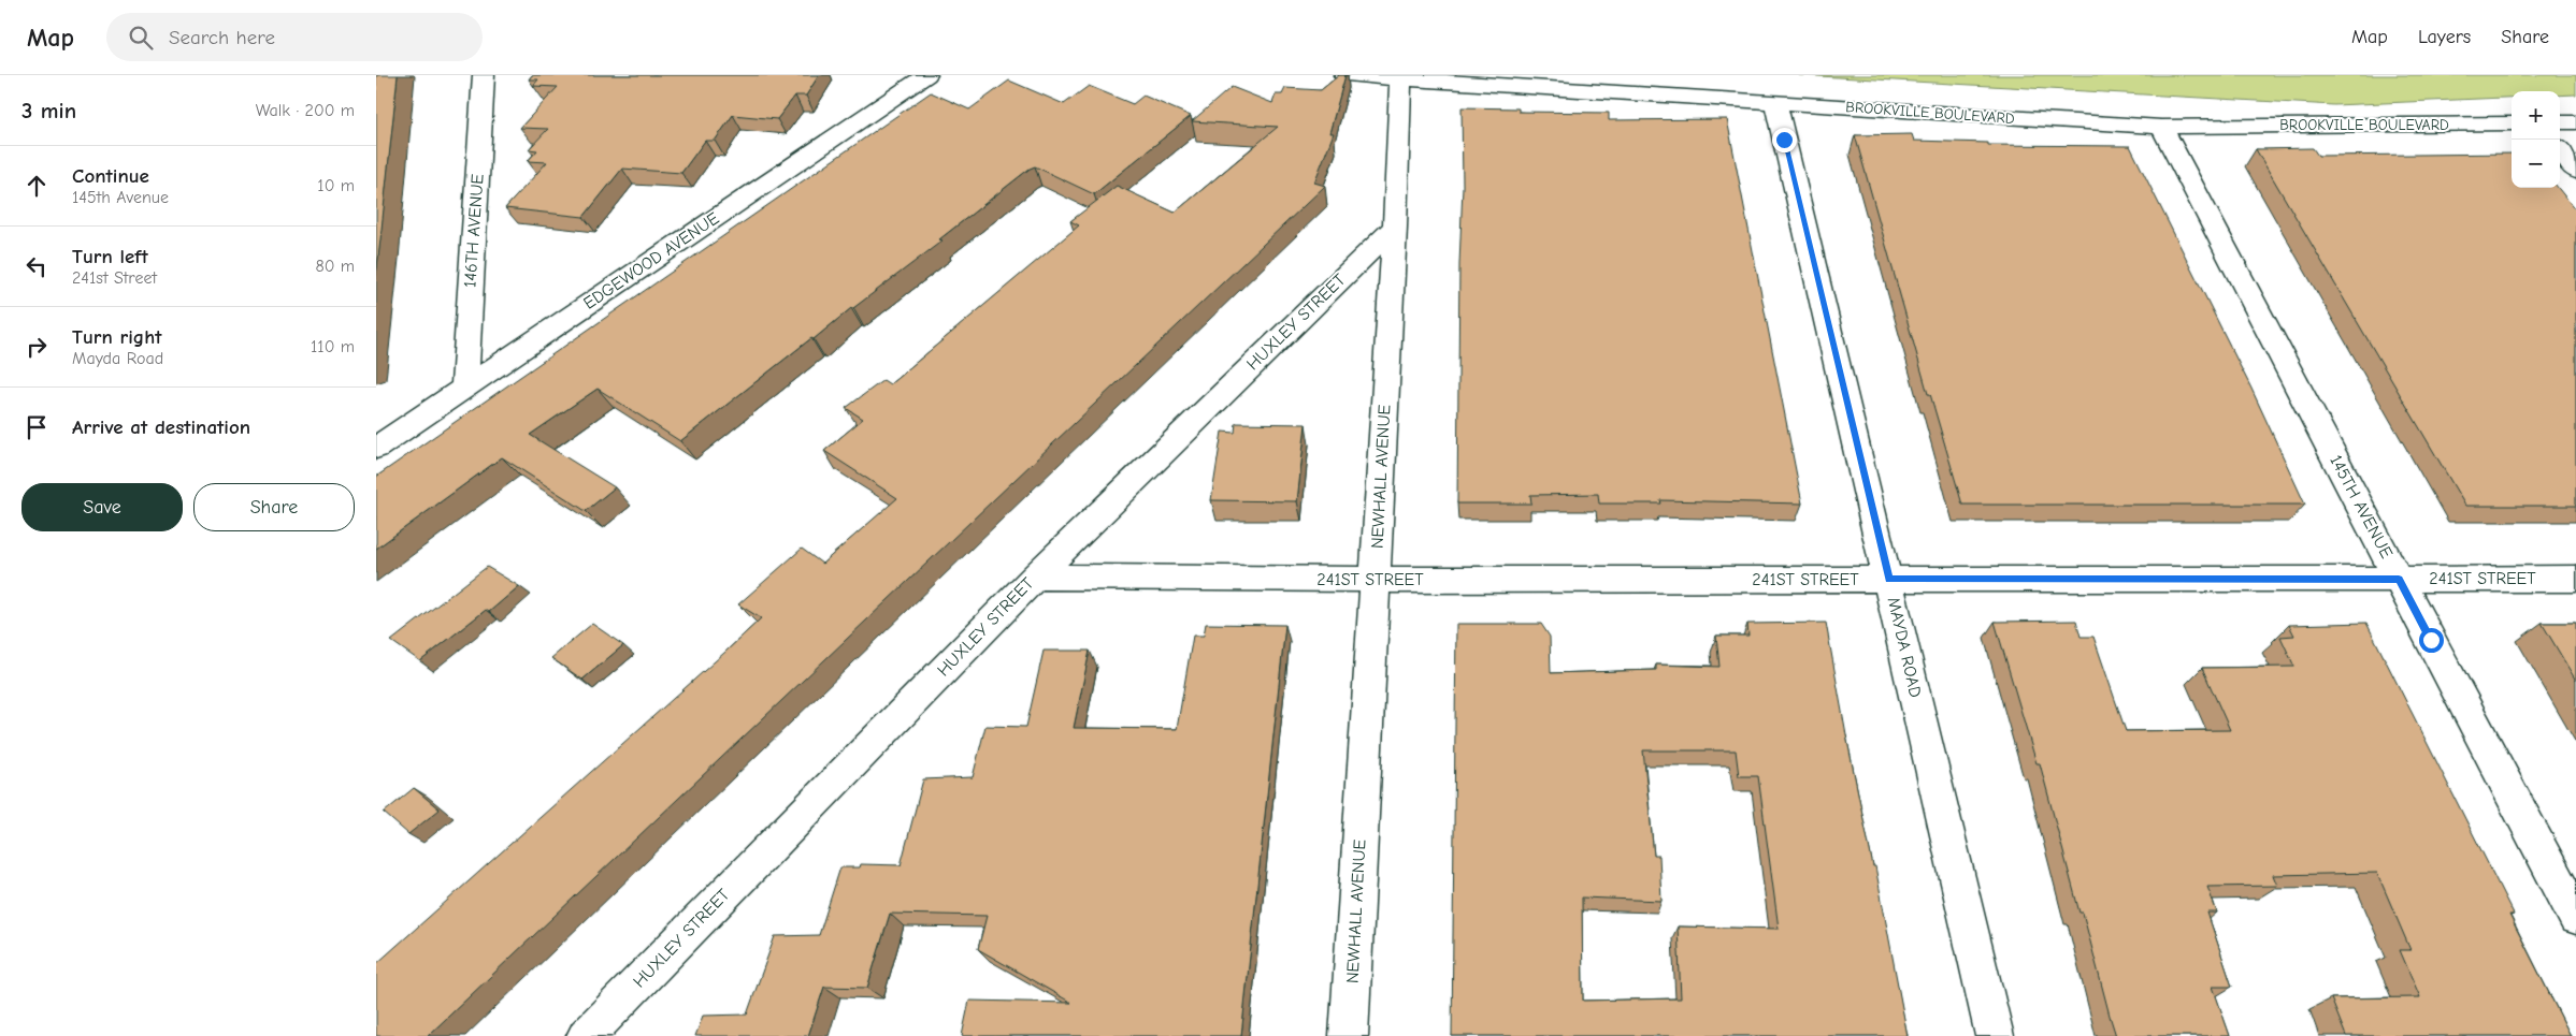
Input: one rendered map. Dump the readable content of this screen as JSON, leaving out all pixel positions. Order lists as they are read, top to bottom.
{
  "streets": {
    "street": [
      "BROOKVILLE BOULEVARD",
      "146TH AVENUE",
      "EDGEWOOD AVENUE",
      "HUXLEY STREET",
      "NEWHALL AVENUE",
      "145TH AVENUE",
      "241ST STREET",
      "MAYDA ROAD"
    ]
  },
  "crossings": [
    ["BROOKVILLE BOULEVARD", "NEWHALL AVENUE"],
    ["BROOKVILLE BOULEVARD", "145TH AVENUE"],
    ["BROOKVILLE BOULEVARD", "MAYDA ROAD"],
    ["146TH AVENUE", "EDGEWOOD AVENUE"],
    ["HUXLEY STREET", "NEWHALL AVENUE"],
    ["HUXLEY STREET", "241ST STREET"],
    ["NEWHALL AVENUE", "241ST STREET"],
    ["145TH AVENUE", "241ST STREET"],
    ["241ST STREET", "MAYDA ROAD"]
  ],
  "page": {
    "header": "Map",
    "search": "Search here",
    "nav": ["Map", "Layers", "Share"],
    "heading": ["3 min", "Walk · 200 m"],
    "map_buttons": ["+", "−"],
    "list": [
      ["Continue", "145th Avenue", "10 m"],
      ["Turn left", "241st Street", "80 m"],
      ["Turn right", "Mayda Road", "110 m"],
      "Arrive at destination"
    ],
    "buttons": ["Save", "Share"]
  }
}
